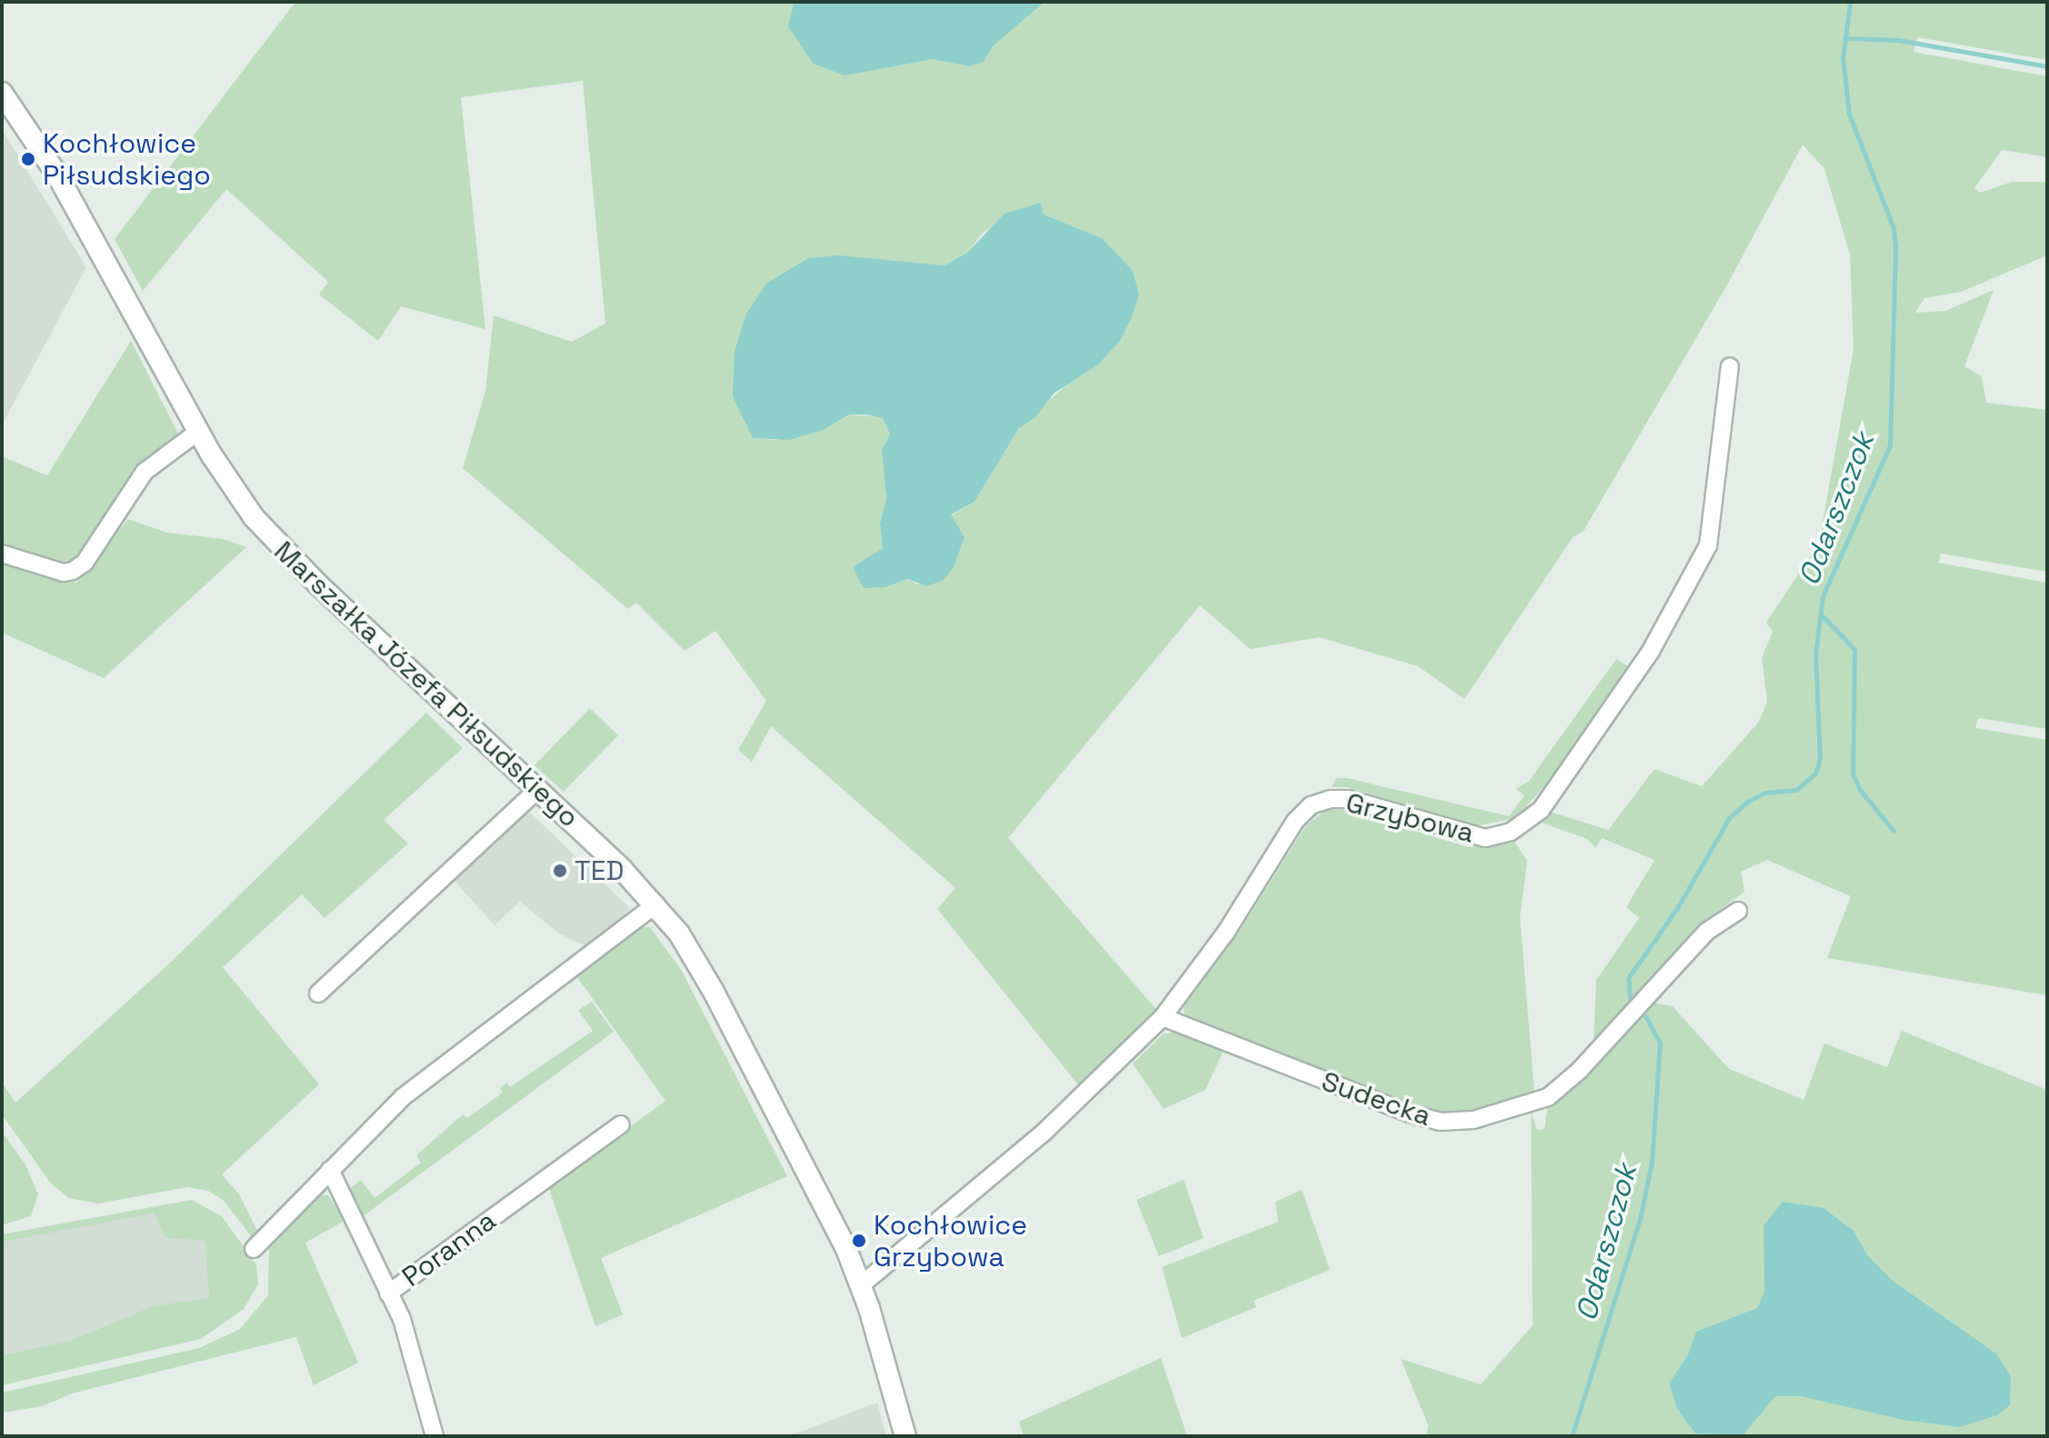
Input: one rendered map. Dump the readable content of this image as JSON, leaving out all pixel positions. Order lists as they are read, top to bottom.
{
  "streets": {
    "street": [
      "Marszałka Józefa Piłsudskiego",
      "Grzybowa",
      "Sudecka",
      "Poranna"
    ]
  },
  "crossings": [
    ["Marszałka Józefa Piłsudskiego", "Grzybowa"],
    ["Grzybowa", "Sudecka"]
  ],
  "water": ["Odarszczok"],
  "places": ["Kochłowice Piłsudskiego", "TED", "Kochłowice Grzybowa"]
}
